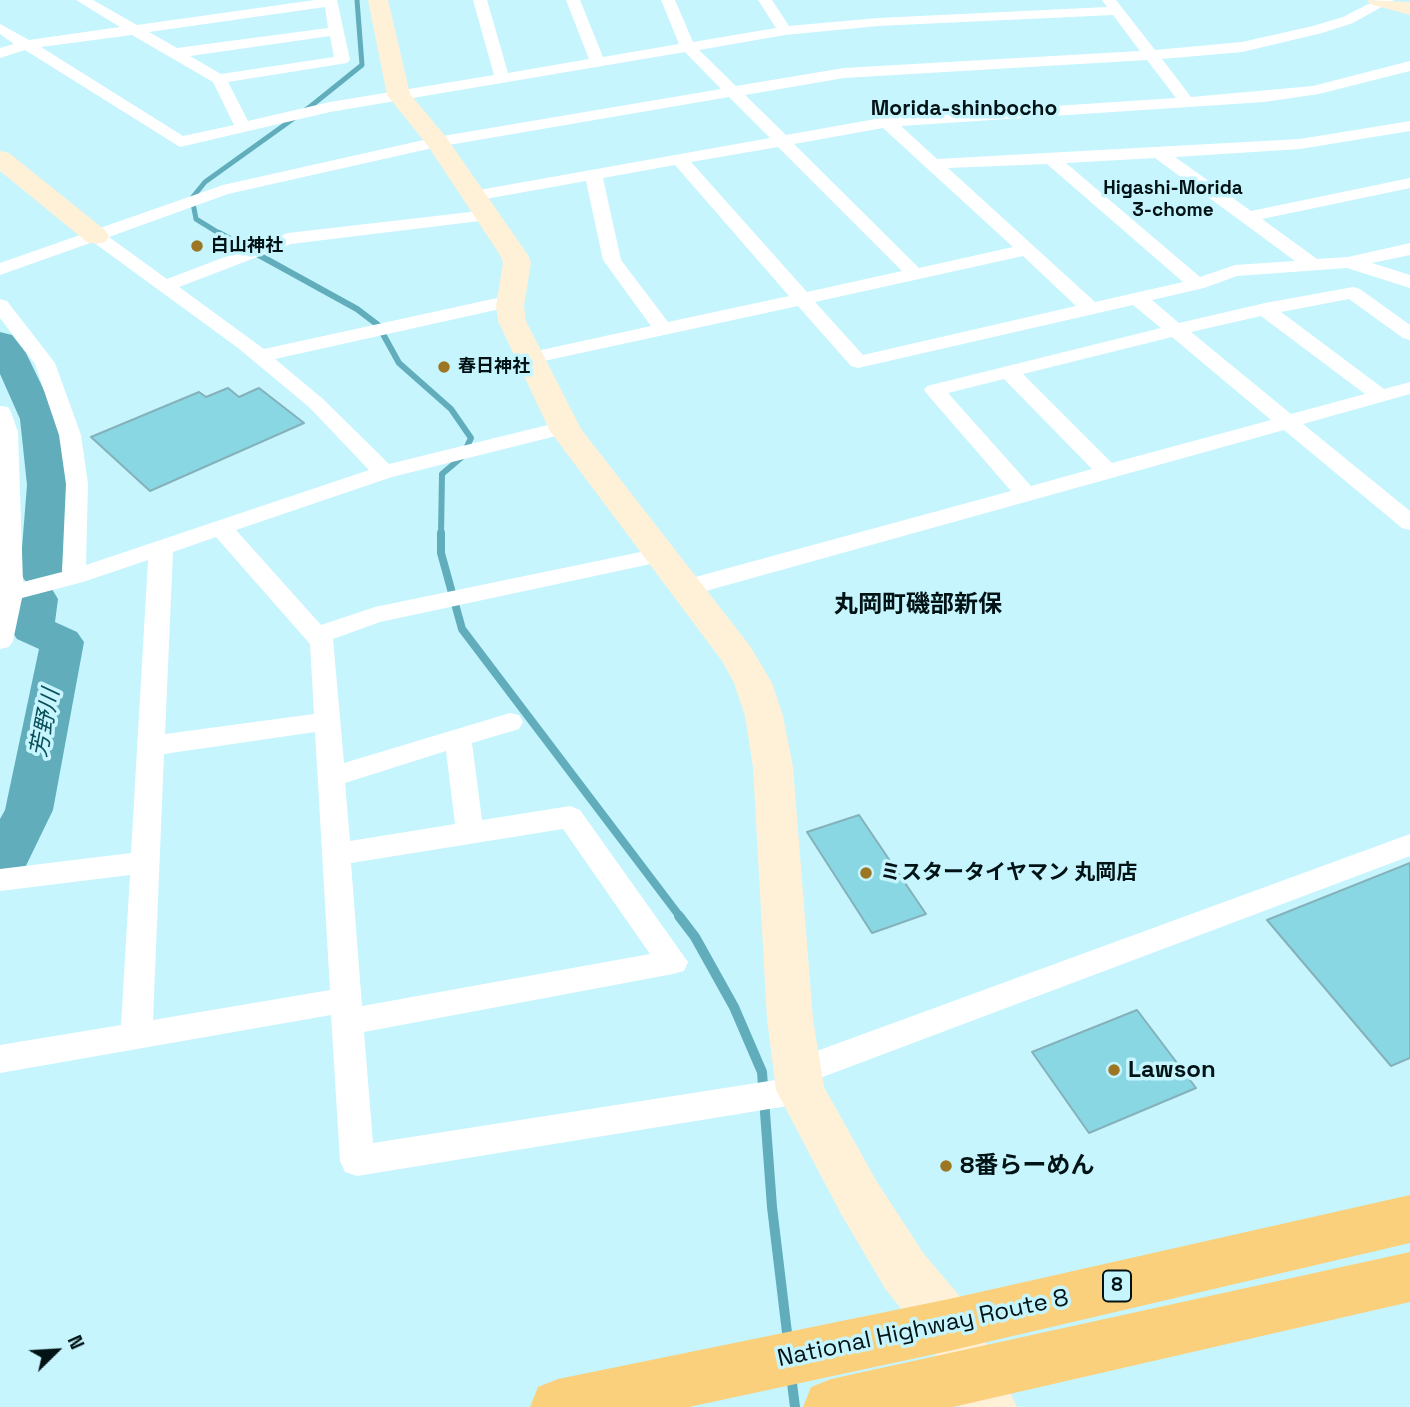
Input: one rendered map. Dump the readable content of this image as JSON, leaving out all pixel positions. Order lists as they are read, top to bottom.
{
  "streets": {
    "highway": ["8", "National Highway Route 8"]
  },
  "districts": ["Morida-shinbocho", "Higashi-Morida 3-chome", "丸岡町磯部新保"],
  "water": ["芳野川"],
  "places": [
    "白山神社",
    "春日神社",
    "ミスタータイヤマン 丸岡店",
    "Lawson",
    "8番らーめん"
  ],
  "north": "top right"
}
